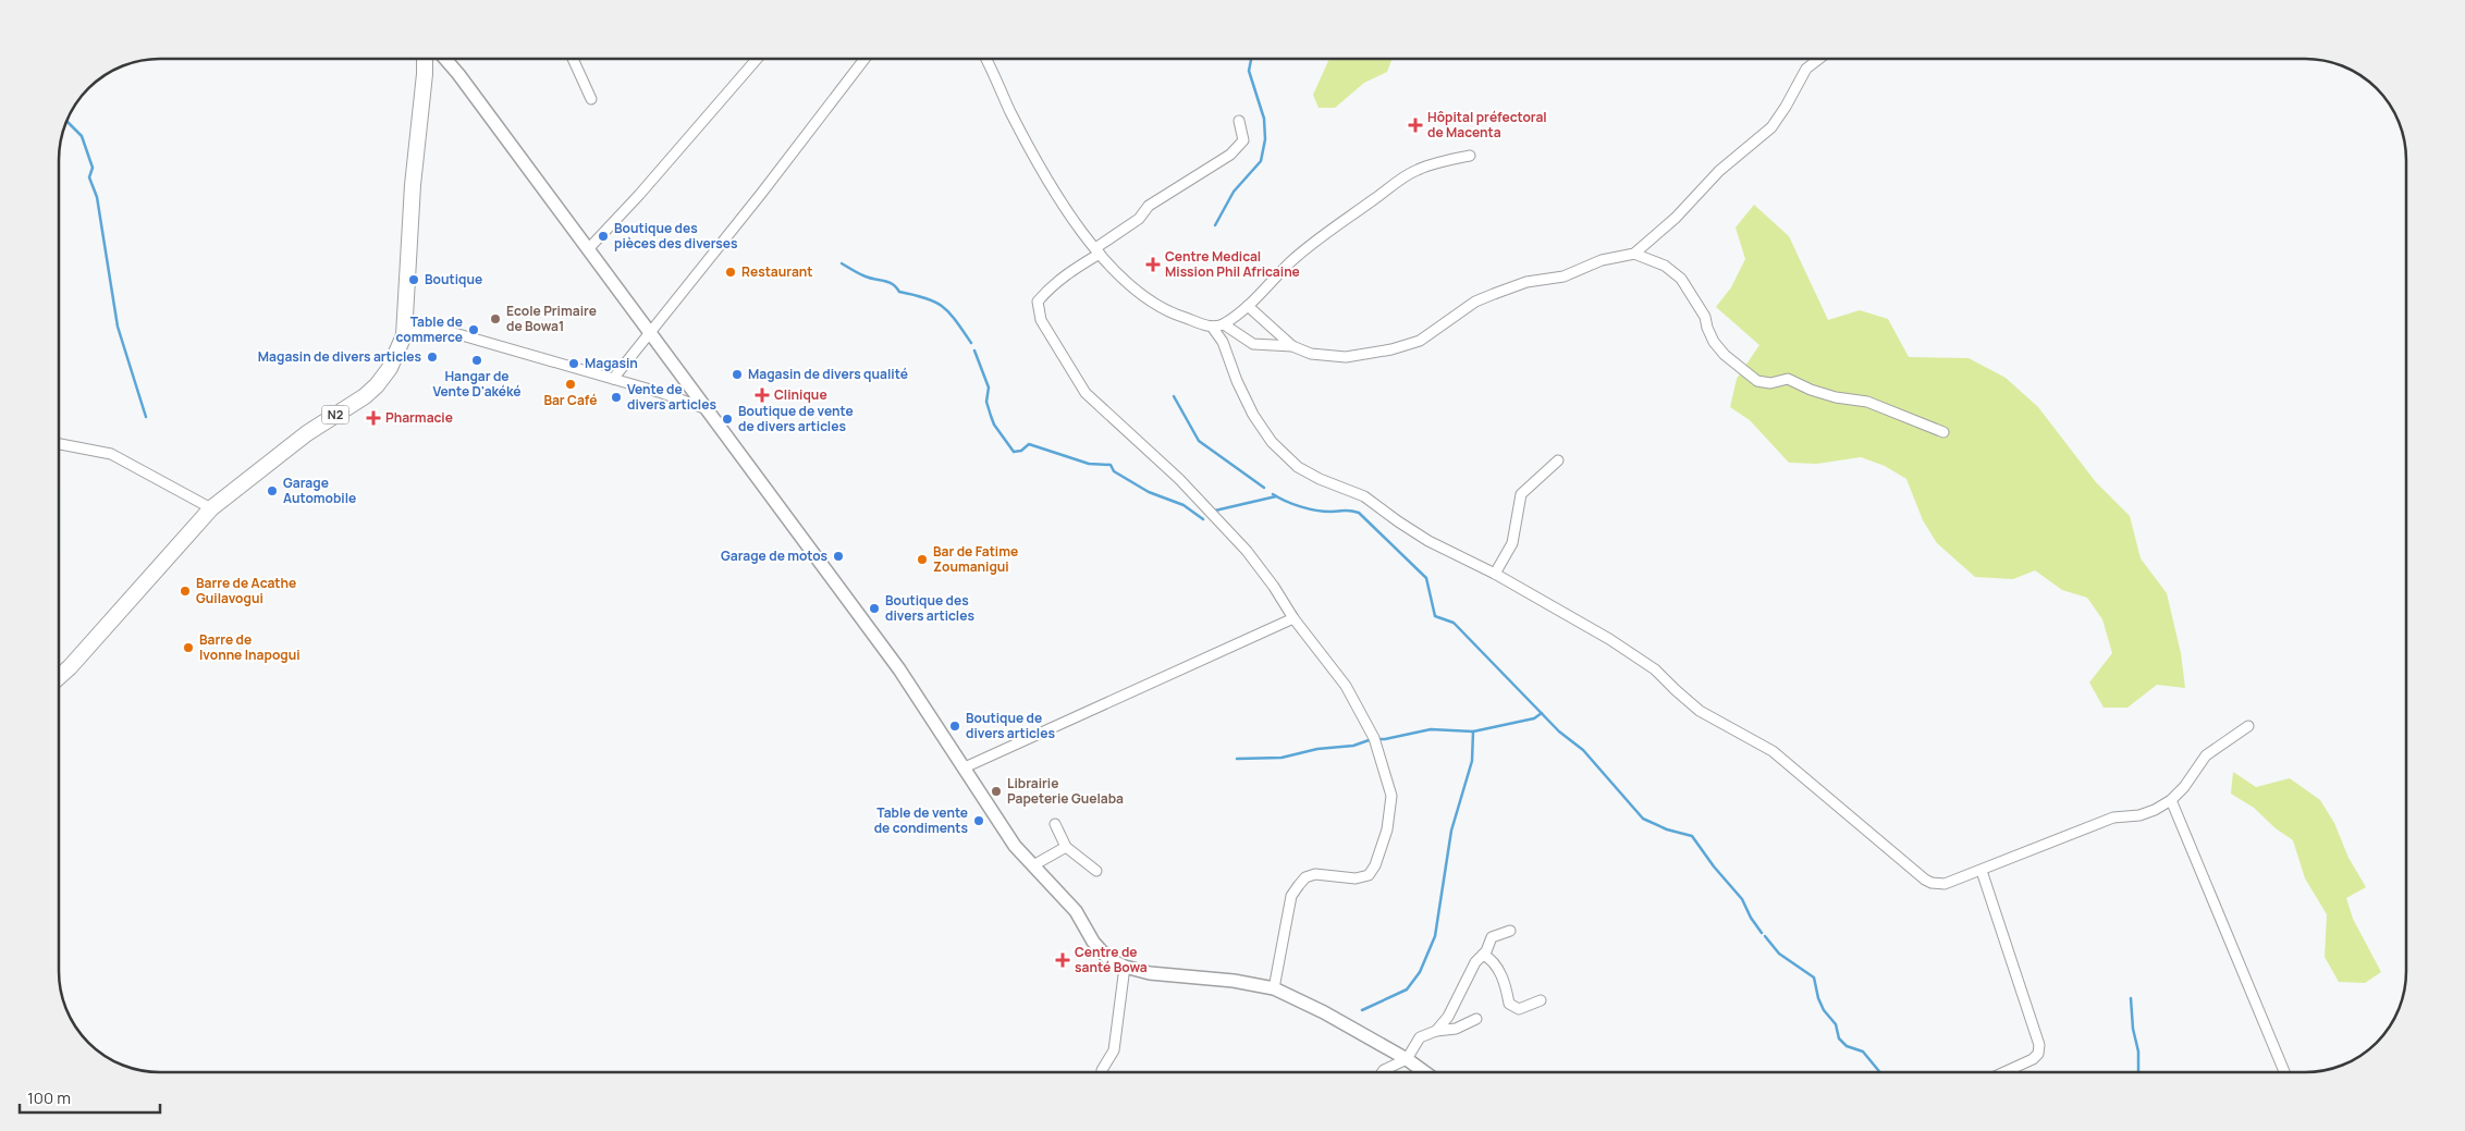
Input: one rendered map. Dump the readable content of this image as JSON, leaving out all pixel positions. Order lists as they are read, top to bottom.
{
  "streets": {
    "highway": ["N2"]
  },
  "places": {
    "health": [
      "Hôpital préfectoral de Macenta",
      "Centre Medical Mission Phil Africaine",
      "Clinique",
      "Pharmacie",
      "Centre de santé Bowa"
    ],
    "other": [
      "Boutique des pièces des diverses",
      "Restaurant",
      "Boutique",
      "Ecole Primaire de Bowa1",
      "Table de commerce",
      "Magasin de divers articles",
      "Hangar de Vente D'akéké",
      "Magasin",
      "Magasin de divers qualité",
      "Bar Café",
      "Vente de divers articles",
      "Boutique de vente de divers articles",
      "Garage Automobile",
      "Garage de motos",
      "Bar de Fatime Zoumanigui",
      "Barre de Acathe Guilavogui",
      "Boutique des divers articles",
      "Barre de Ivonne Inapogui",
      "Boutique de divers articles",
      "Librairie Papeterie Guelaba",
      "Table de vente de condiments"
    ]
  },
  "scale_bar": "100 m"
}
